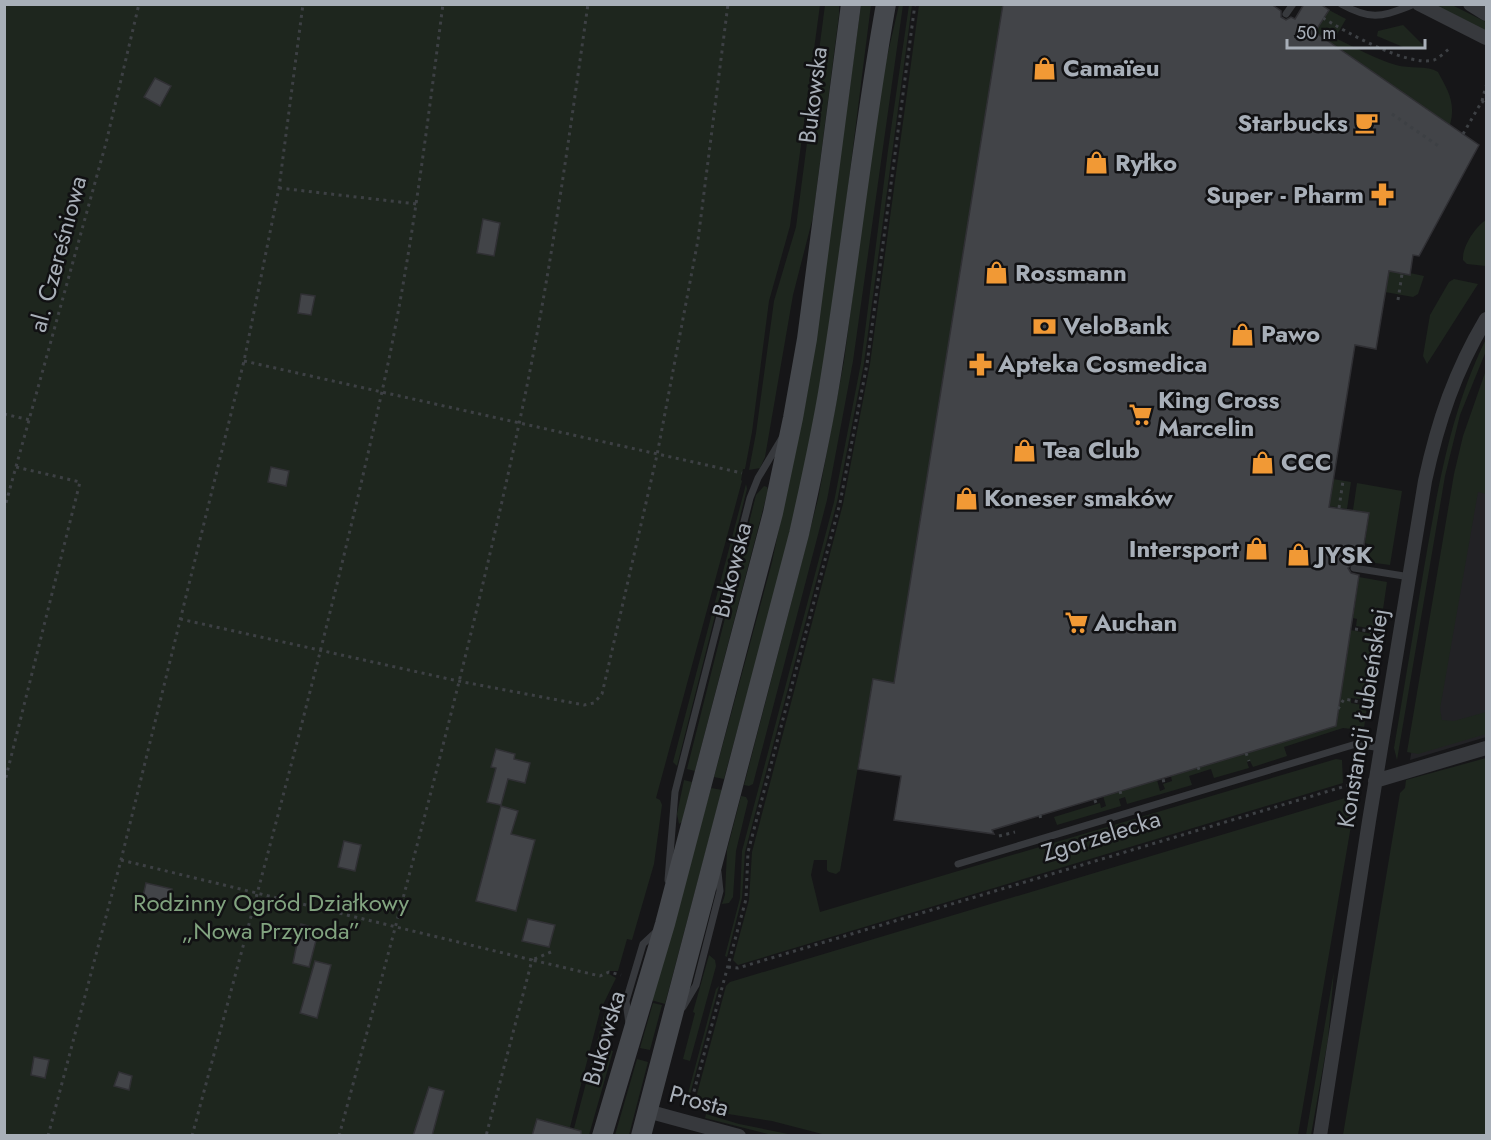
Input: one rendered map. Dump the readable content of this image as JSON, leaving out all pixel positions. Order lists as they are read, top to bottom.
{
  "streets": {
    "main road": ["Bukowska"],
    "street": ["Konstancji Łubieńskiej", "Prosta"],
    "path": ["al. Czereśniowa", "Zgorzelecka"]
  },
  "crossings": [
    ["Konstancji Łubieńskiej", "Zgorzelecka"]
  ],
  "parks": ["Rodzinny Ogród Działkowy „Nowa Przyroda”"],
  "places": {
    "shop": [
      "Camaïeu",
      "Ryłko",
      "Rossmann",
      "Pawo",
      "Tea Club",
      "CCC",
      "Koneser smaków",
      "Intersport",
      "JYSK"
    ],
    "cafe": ["Starbucks"],
    "pharmacy": ["Super - Pharm", "Apteka Cosmedica"],
    "bank": ["VeloBank"],
    "supermarket": ["King Cross Marcelin", "Auchan"]
  },
  "scale_bar": "50 m"
}
